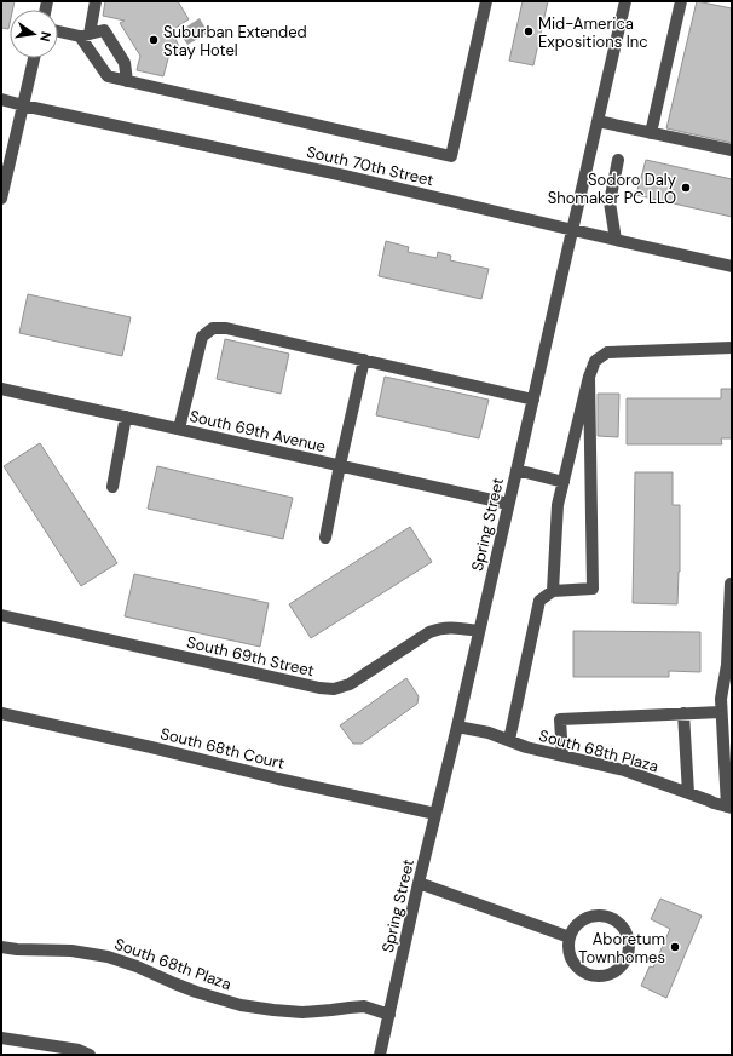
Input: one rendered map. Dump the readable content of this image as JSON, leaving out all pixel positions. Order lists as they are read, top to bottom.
{
  "streets": {
    "street": [
      "South 70th Street",
      "South 69th Avenue",
      "Spring Street",
      "South 69th Street",
      "South 68th Court",
      "South 68th Plaza"
    ]
  },
  "crossings": [
    ["South 70th Street", "Spring Street"],
    ["South 69th Avenue", "Spring Street"],
    ["Spring Street", "South 69th Street"],
    ["Spring Street", "South 68th Court"],
    ["Spring Street", "South 68th Plaza"]
  ],
  "places": [
    "Mid-America Expositions Inc",
    "Suburban Extended Stay Hotel",
    "Sodoro Daly Shomaker PC LLO",
    "Aboretum Townhomes"
  ],
  "north": "right"
}
